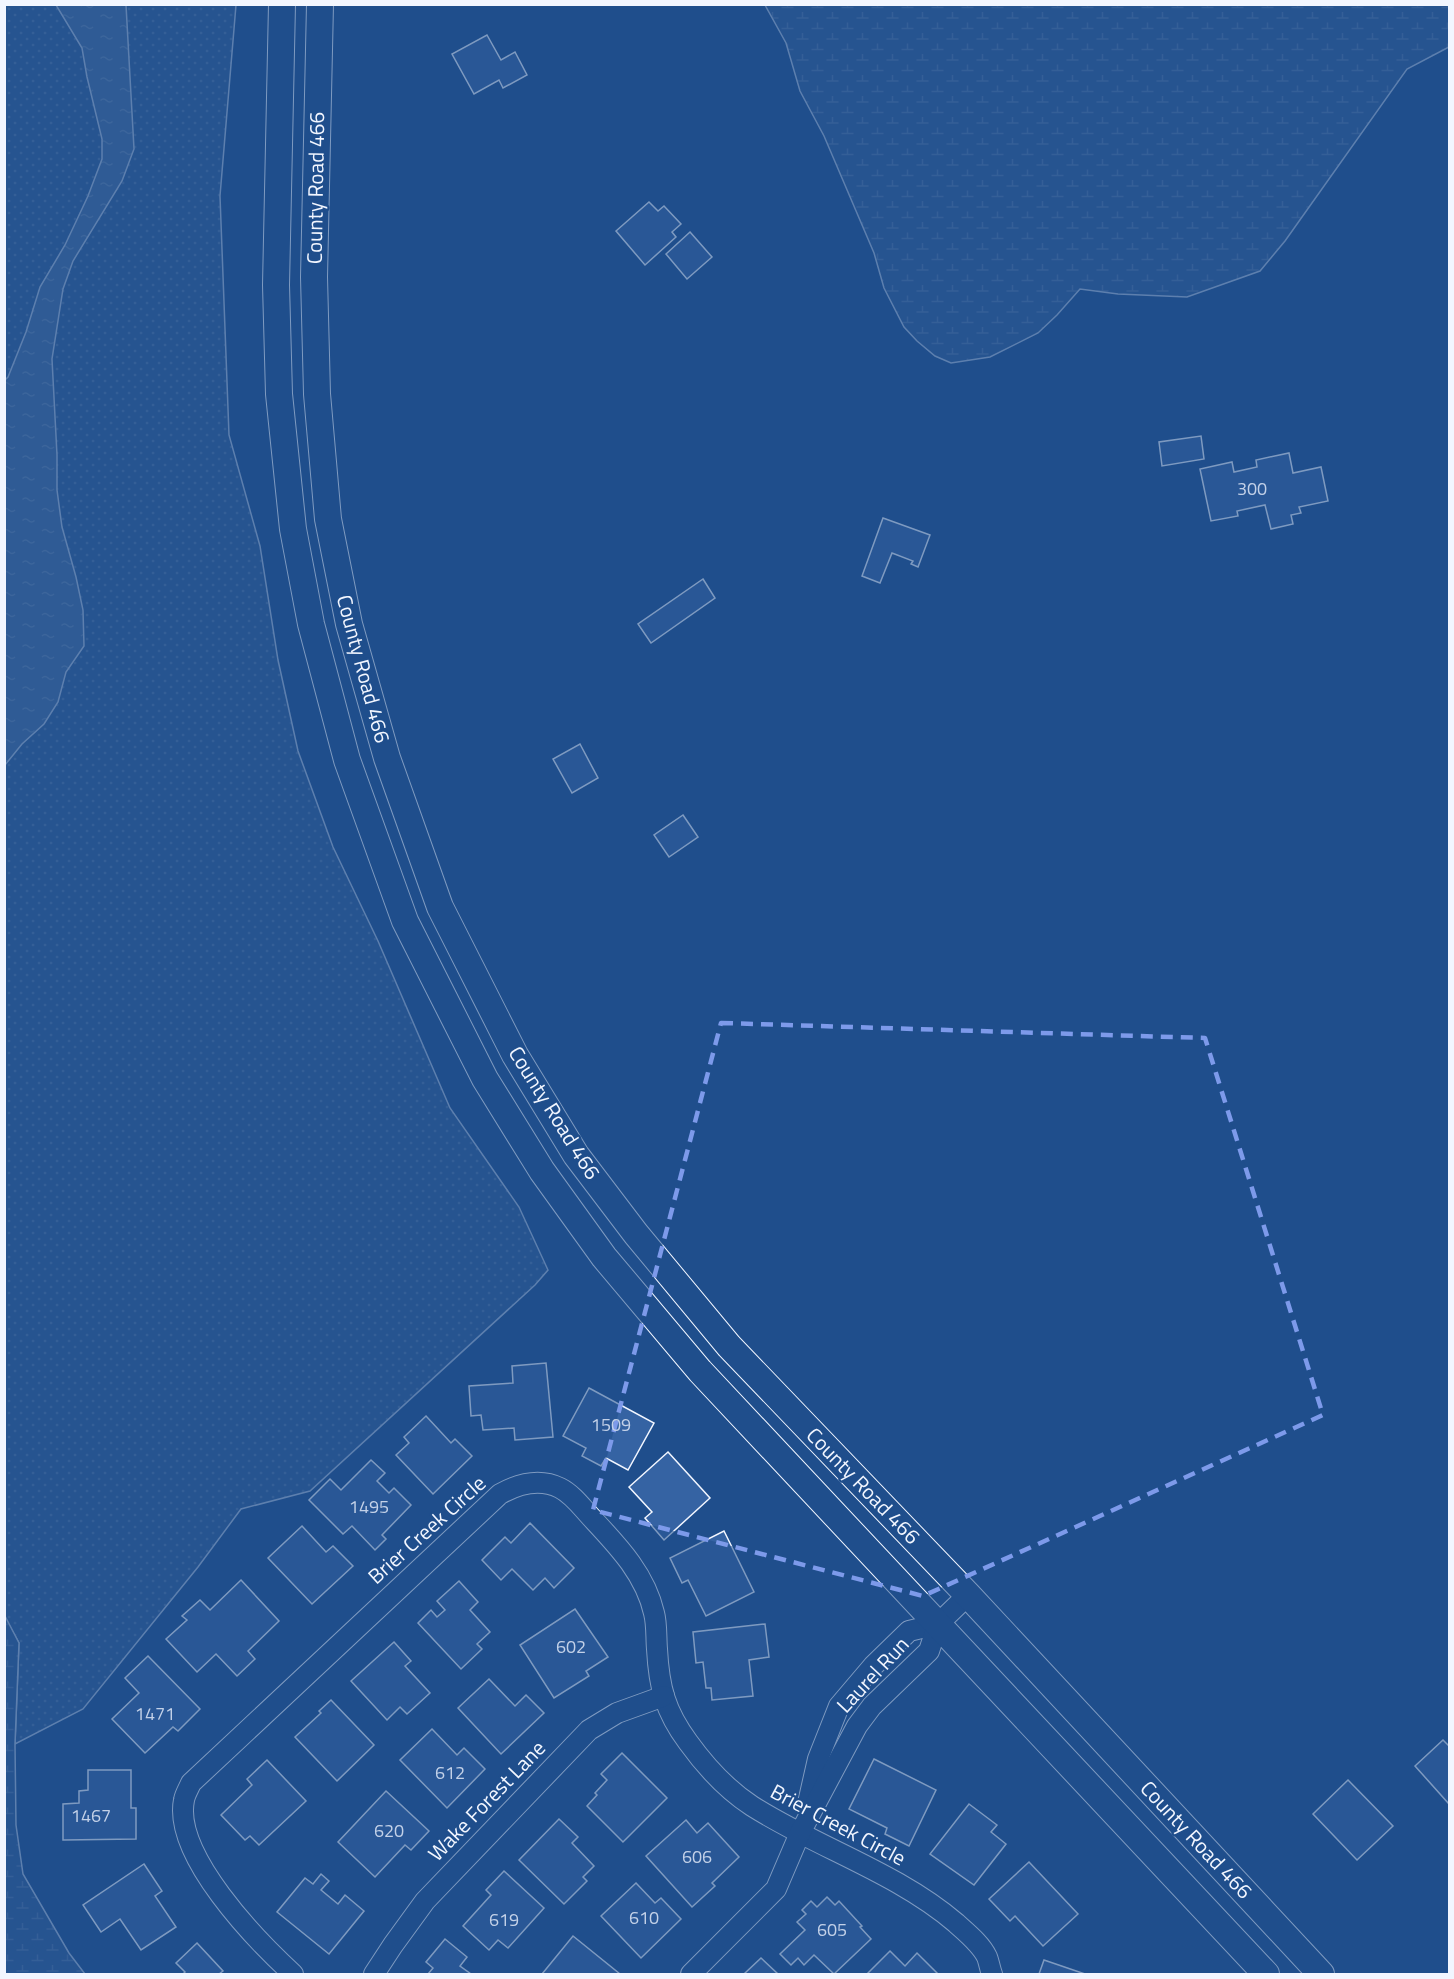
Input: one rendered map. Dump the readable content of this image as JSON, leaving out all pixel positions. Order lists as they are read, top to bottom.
{
  "streets": {
    "main road": ["County Road 466"],
    "street": ["Brier Creek Circle", "Laurel Run", "Wake Forest Lane"]
  },
  "crossings": [
    ["County Road 466", "Laurel Run"],
    ["Brier Creek Circle", "Laurel Run"],
    ["Brier Creek Circle", "Wake Forest Lane"]
  ],
  "house_numbers": [
    "300",
    "1509",
    "1495",
    "602",
    "1471",
    "612",
    "1467",
    "620",
    "606",
    "610",
    "619",
    "605"
  ]
}
